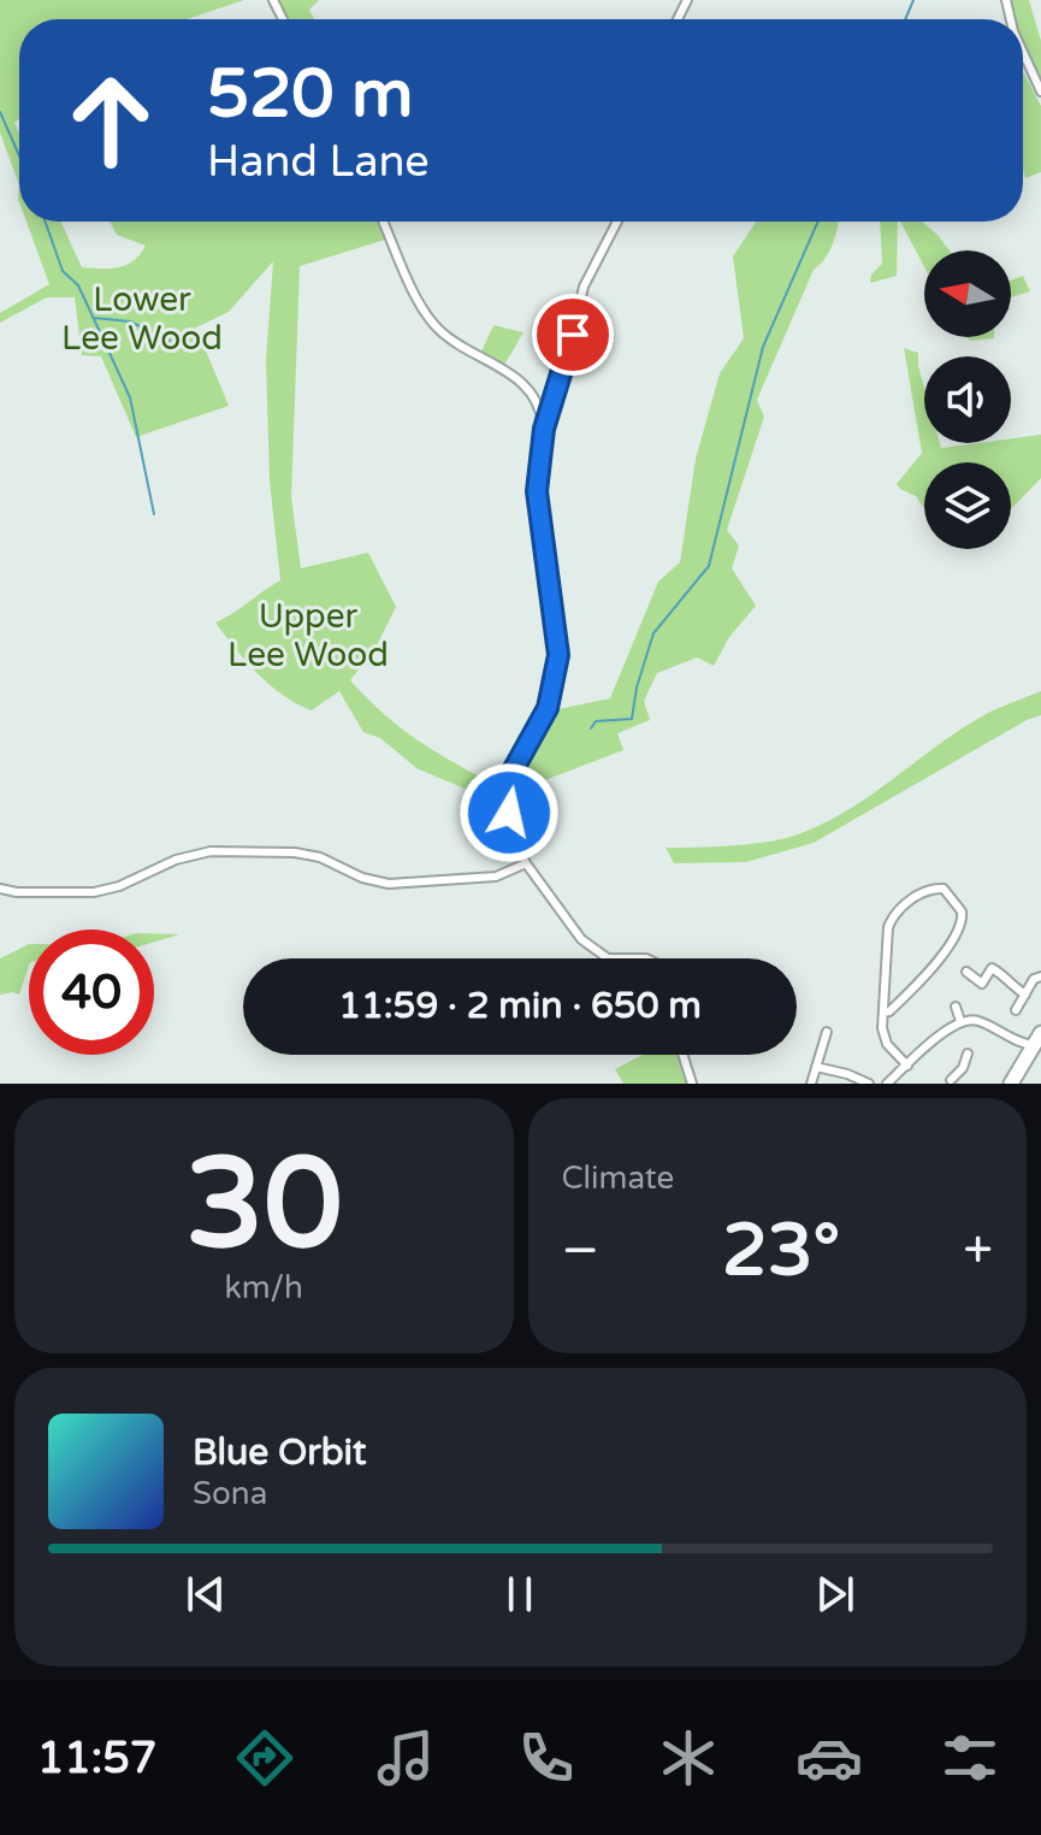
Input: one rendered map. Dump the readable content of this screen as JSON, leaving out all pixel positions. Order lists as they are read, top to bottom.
{
  "parks": ["Lower Lee Wood", "Upper Lee Wood"],
  "north": "left",
  "page": {
    "turn": ["520 m", "Hand Lane"],
    "limit": "40",
    "trip": "11:59 · 2 min · 650 m",
    "tile": [
      ["30", "km/h"],
      "Climate"
    ],
    "heat": ["−", "23°", "+"],
    "song": ["Blue Orbit", "Sona"],
    "tabs": "11:57"
  }
}
